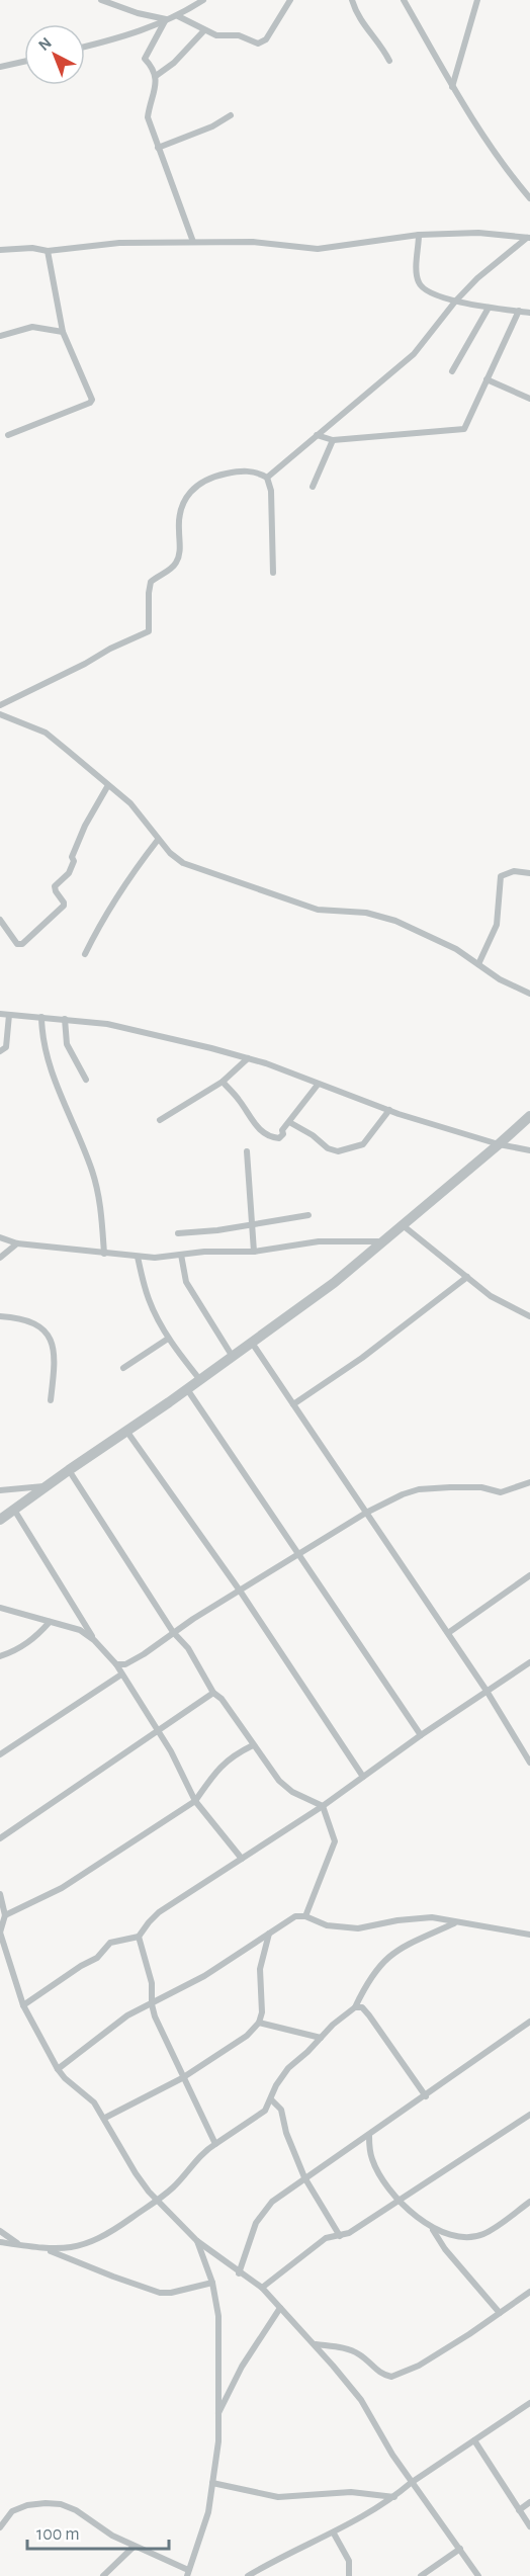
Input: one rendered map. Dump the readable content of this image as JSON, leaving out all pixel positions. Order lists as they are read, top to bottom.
{
  "scale_bar": "100 m",
  "north": "top left"
}
